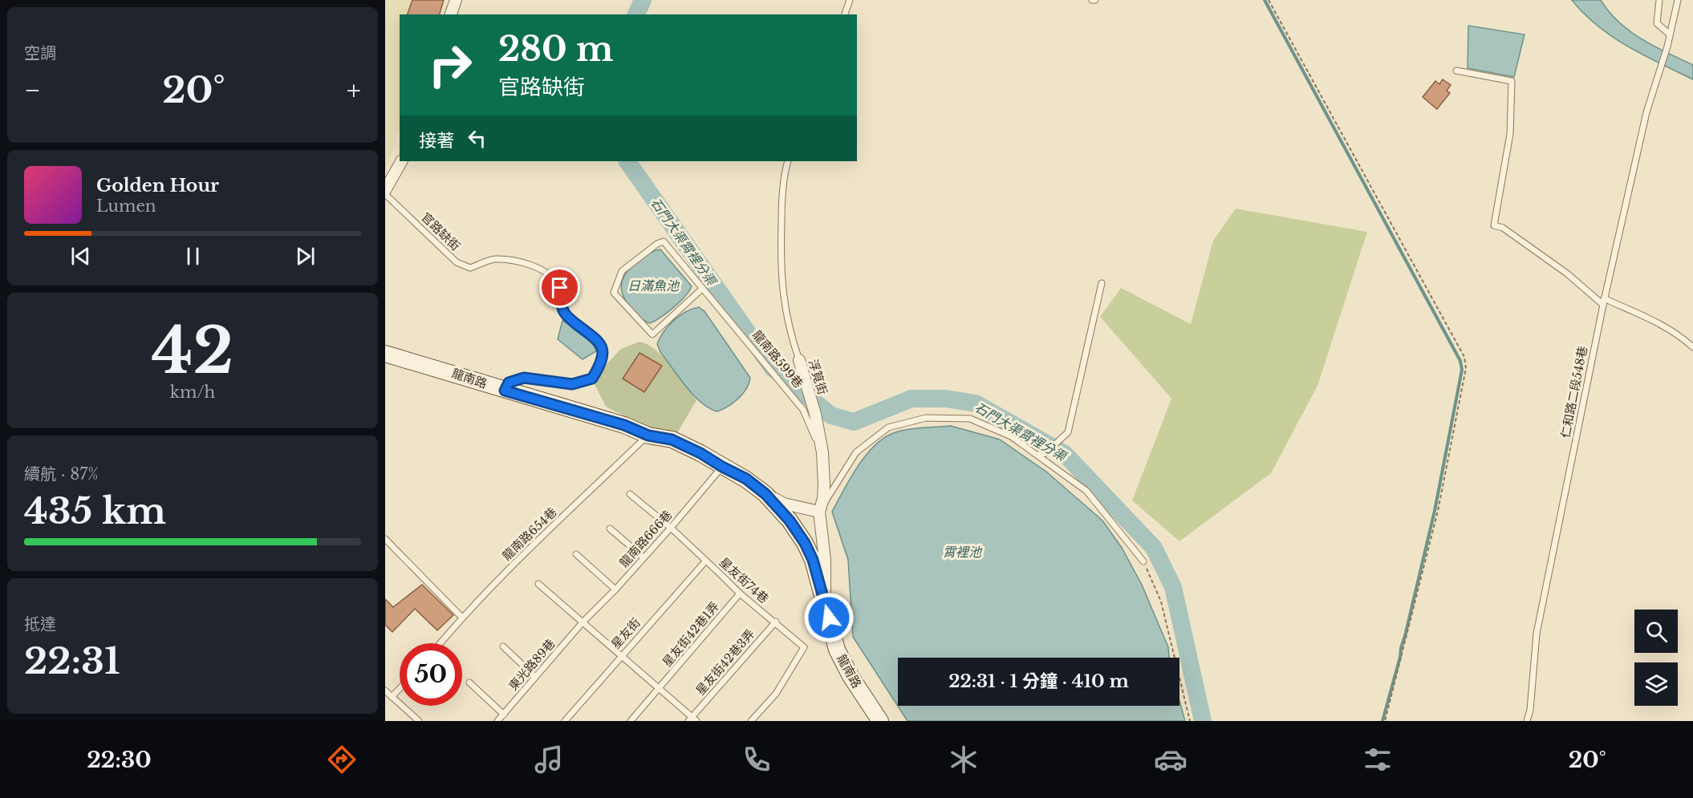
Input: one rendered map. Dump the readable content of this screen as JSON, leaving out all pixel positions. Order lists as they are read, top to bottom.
{
  "streets": {
    "main road": ["龍南路"],
    "street": ["浮筧街"],
    "lane": [
      "官路缺街",
      "龍南路599巷",
      "仁和路二段548巷",
      "龍南路654巷",
      "龍南路666巷",
      "星友街74巷",
      "星友街",
      "星友街42巷1弄",
      "星友街42巷3弄",
      "東光路89巷"
    ]
  },
  "crossings": [
    ["官路缺街", "龍南路"],
    ["龍南路599巷", "浮筧街"],
    ["浮筧街", "龍南路"],
    ["龍南路", "龍南路654巷"],
    ["龍南路", "龍南路666巷"],
    ["龍南路666巷", "星友街74巷"],
    ["龍南路666巷", "東光路89巷"],
    ["星友街74巷", "星友街"],
    ["星友街74巷", "星友街42巷1弄"],
    ["星友街74巷", "星友街42巷3弄"]
  ],
  "water": ["石門大渠霄裡分渠", "日滿魚池", "霄裡池"],
  "page": {
    "tile": [
      "空調",
      ["42", "km/h"],
      ["續航 · 87%", "435 km"],
      ["抵達", "22:31"]
    ],
    "turn": ["280 m", "官路缺街"],
    "heat": ["−", "20°", "+"],
    "then": "接著",
    "song": ["Golden Hour", "Lumen"],
    "limit": "50",
    "trip": "22:31 · 1 分鐘 · 410 m",
    "tabs": ["22:30", "20°"]
  }
}
